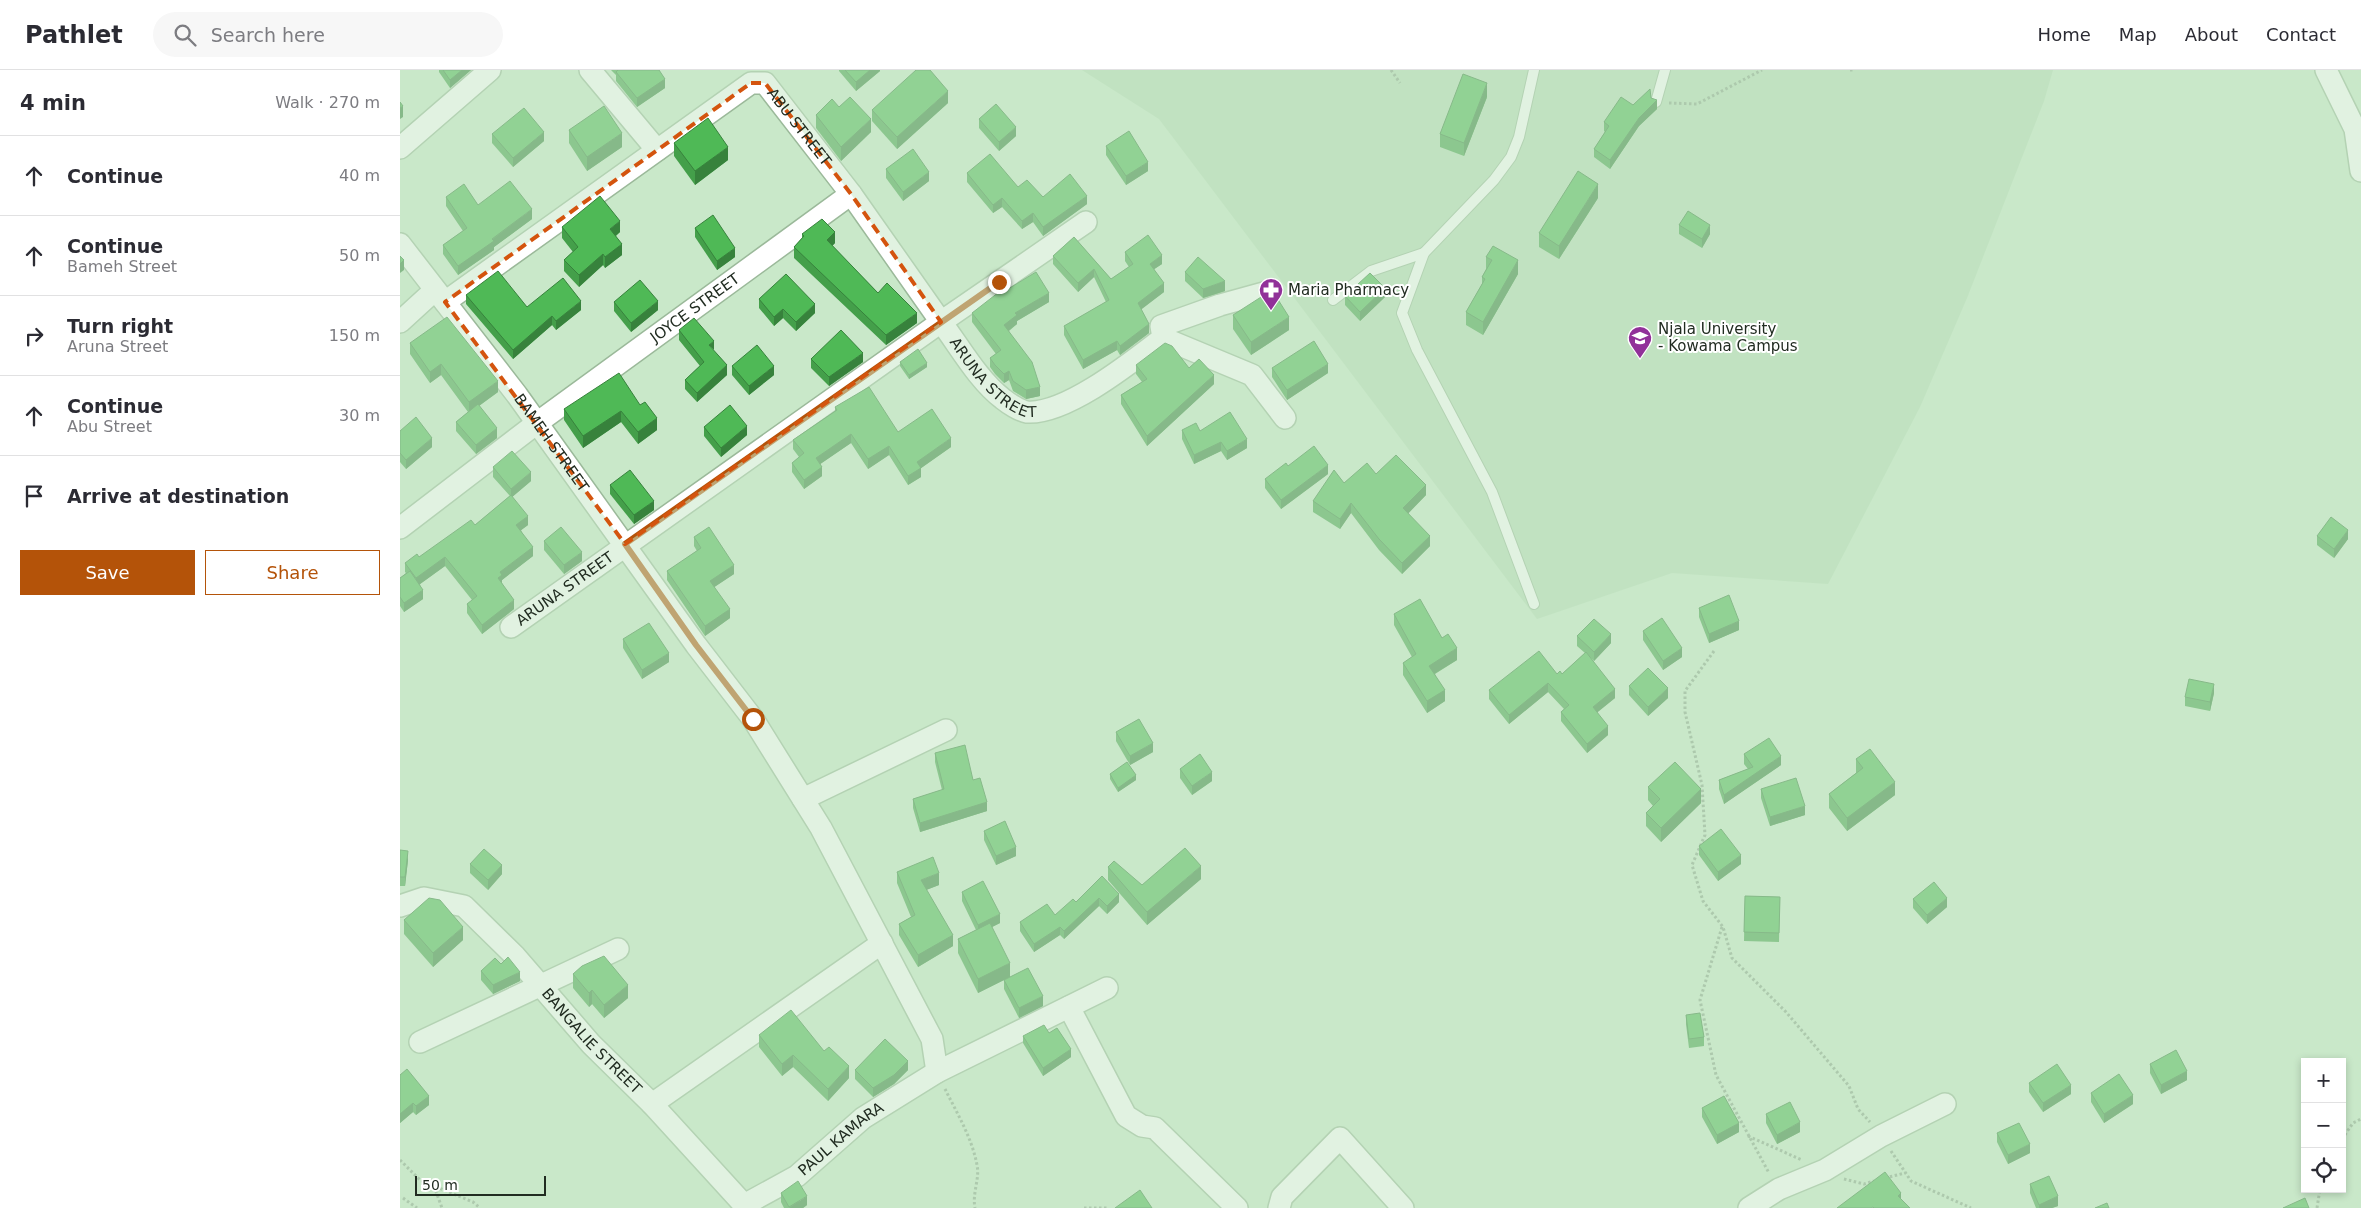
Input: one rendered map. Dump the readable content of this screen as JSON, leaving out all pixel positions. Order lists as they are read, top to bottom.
{
  "streets": {
    "street": [
      "ABU STREET",
      "JOYCE STREET",
      "ARUNA STREET",
      "BAMEH STREET",
      "BANGALIE STREET",
      "PAUL KAMARA"
    ]
  },
  "crossings": [
    ["ABU STREET", "JOYCE STREET"],
    ["ABU STREET", "ARUNA STREET"],
    ["ABU STREET", "BAMEH STREET"],
    ["JOYCE STREET", "BAMEH STREET"],
    ["ARUNA STREET", "BAMEH STREET"],
    ["BAMEH STREET", "PAUL KAMARA"],
    ["BANGALIE STREET", "PAUL KAMARA"]
  ],
  "places": {
    "pharmacy": ["Maria Pharmacy"],
    "school or university": ["Njala University - Kowama Campus"]
  },
  "scale_bar": "50 m",
  "page": {
    "header": "Pathlet",
    "search": "Search here",
    "nav": [
      "Home",
      "Map",
      "About",
      "Contact"
    ],
    "heading": ["4 min", "Walk · 270 m"],
    "list": [
      ["Continue", "40 m"],
      ["Continue", "Bameh Street", "50 m"],
      ["Turn right", "Aruna Street", "150 m"],
      ["Continue", "Abu Street", "30 m"],
      "Arrive at destination"
    ],
    "buttons": ["Save", "Share"],
    "map_buttons": ["+", "−"],
    "scale": "50 m"
  }
}
